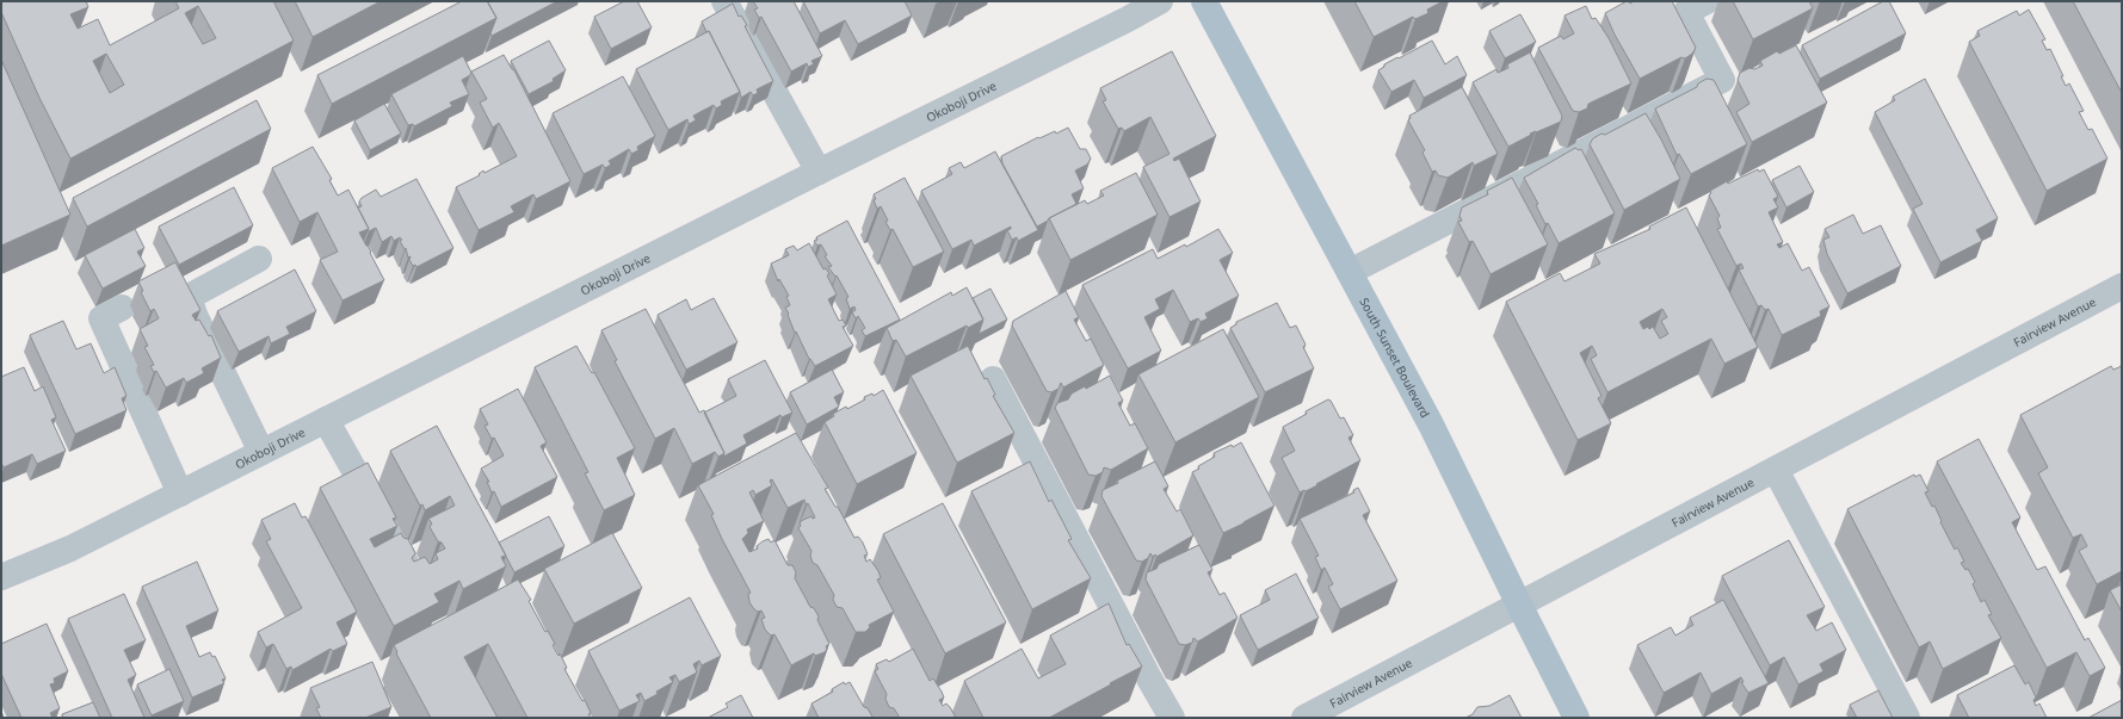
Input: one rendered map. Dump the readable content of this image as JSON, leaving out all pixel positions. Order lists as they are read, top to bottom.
{
  "streets": {
    "main road": ["South Sunset Boulevard"],
    "street": ["Okoboji Drive", "Fairview Avenue"]
  },
  "crossings": [
    ["Fairview Avenue", "South Sunset Boulevard"]
  ]
}
